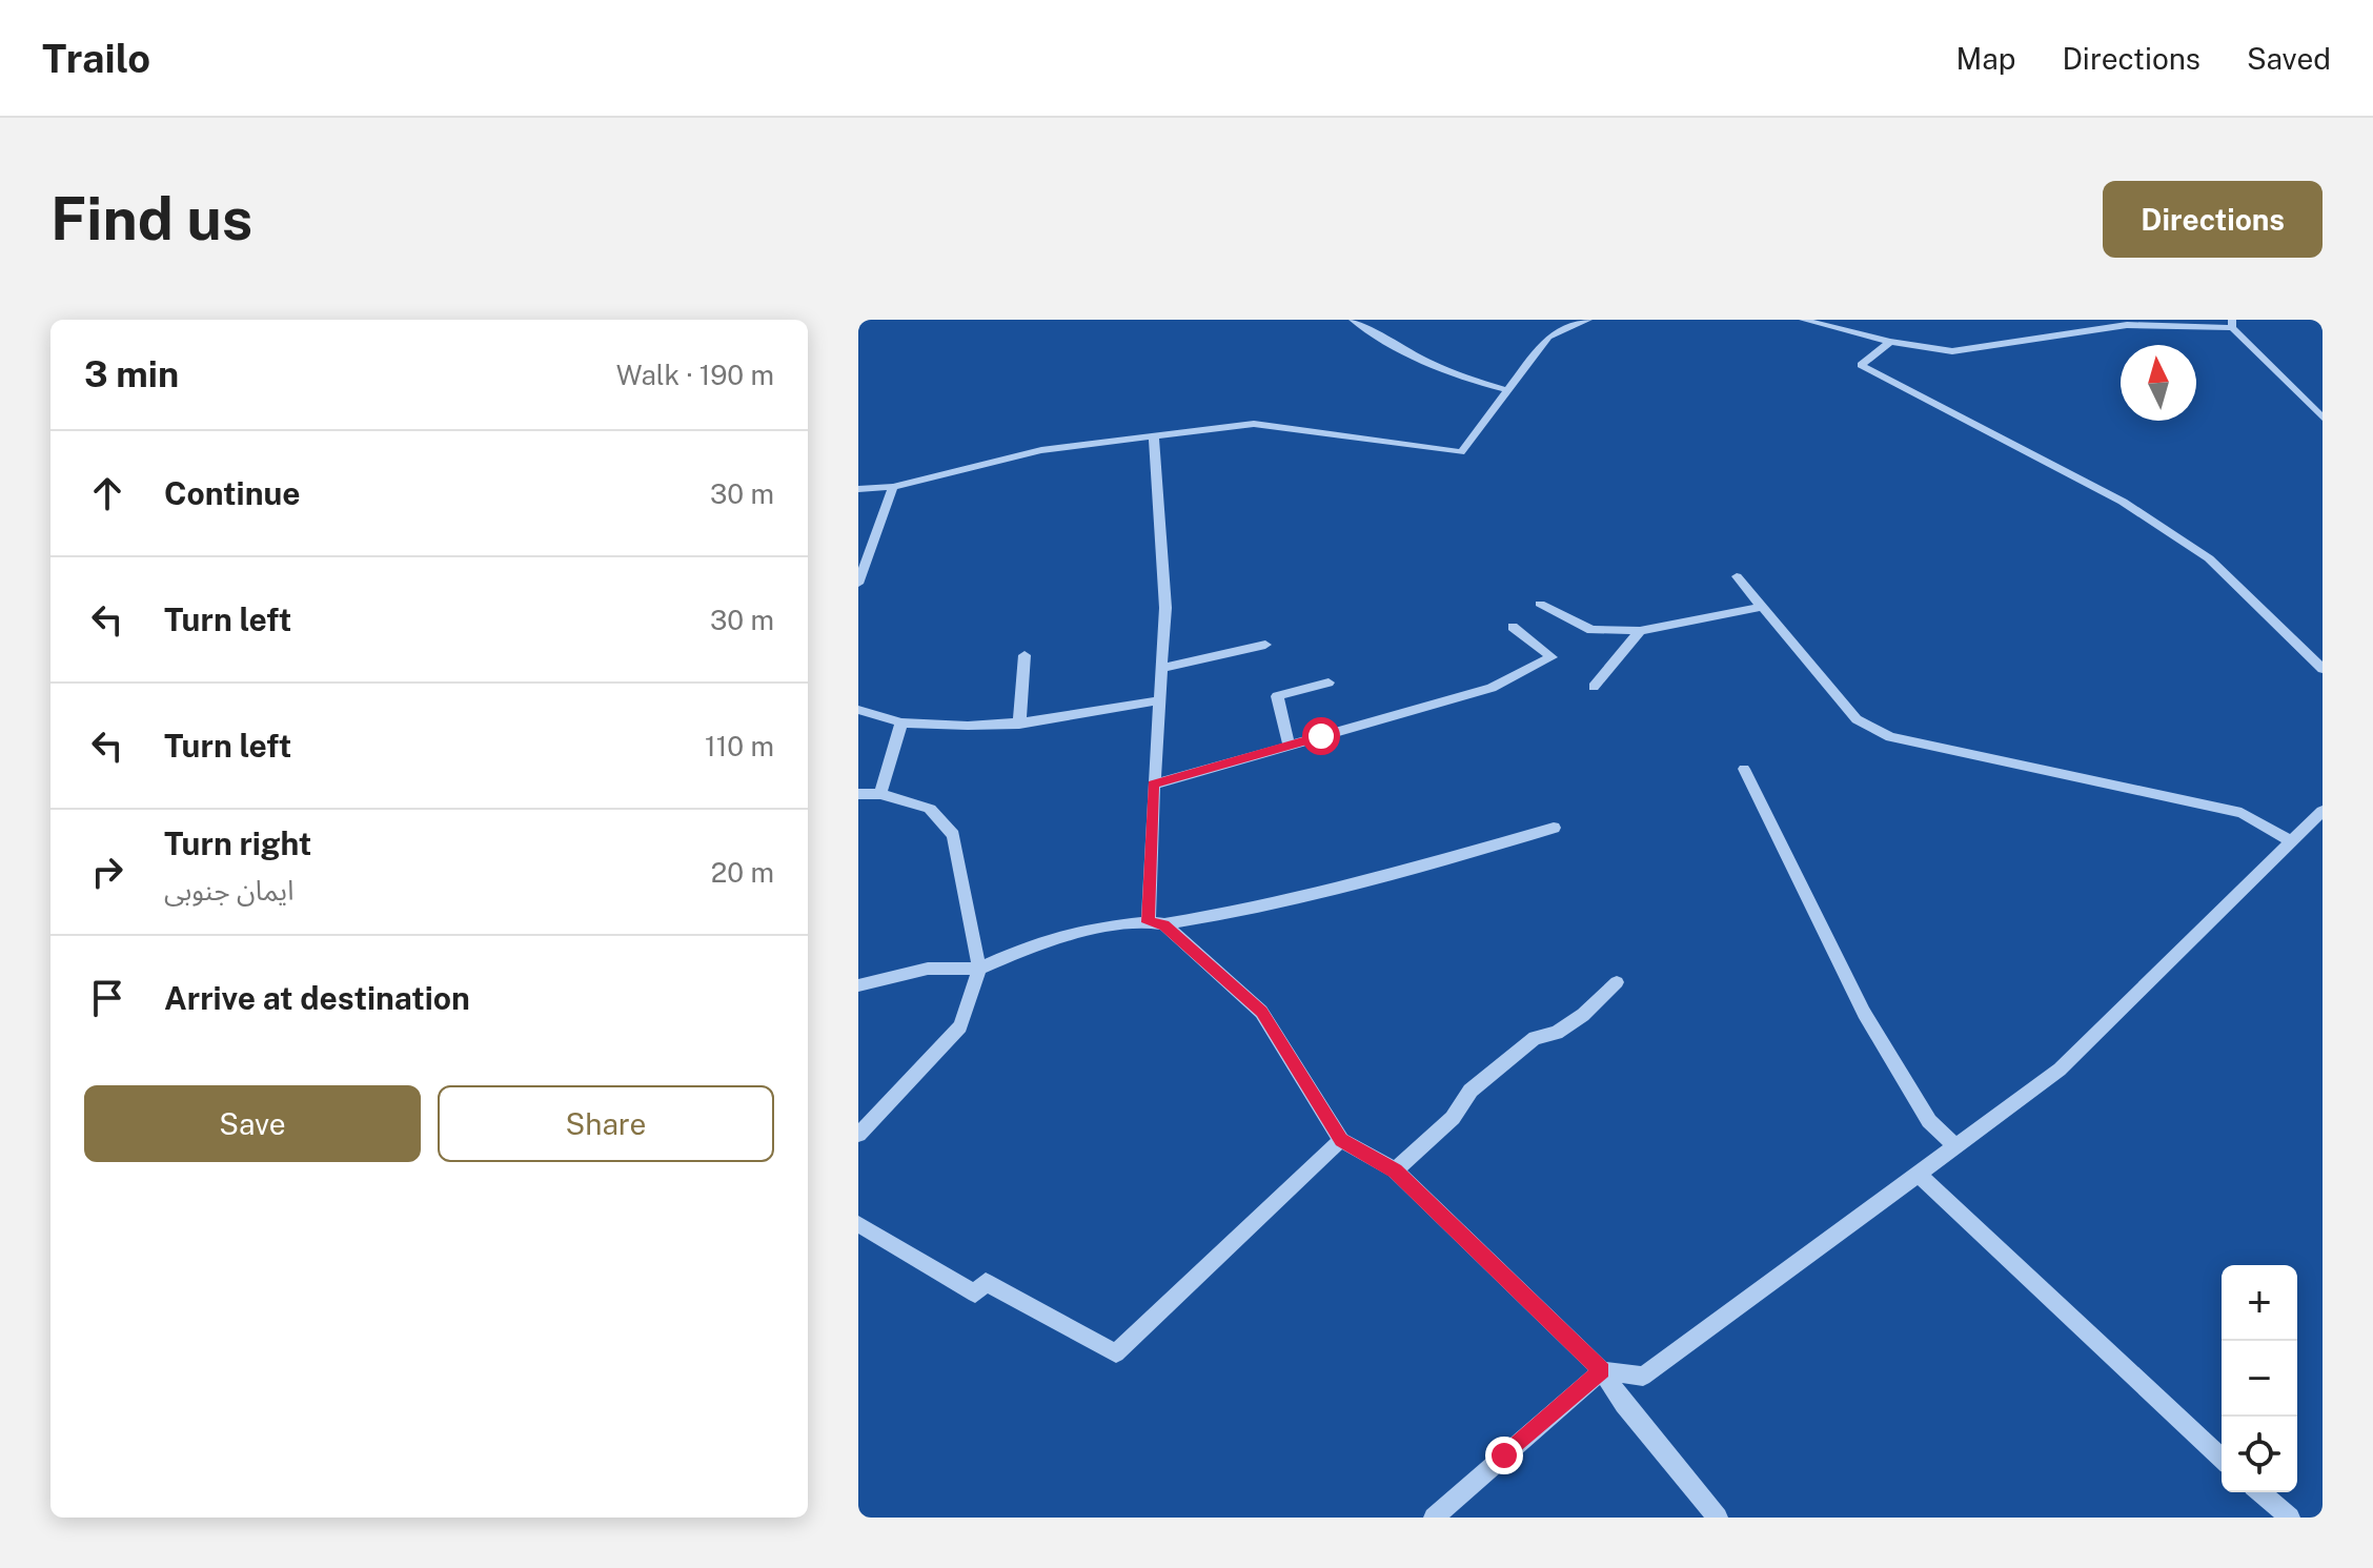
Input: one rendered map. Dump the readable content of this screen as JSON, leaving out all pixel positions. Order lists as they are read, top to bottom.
{
  "north": "top",
  "page": {
    "header": "Trailo",
    "nav": ["Map", "Directions", "Saved"],
    "buttons": [
      "Directions",
      ["Save", "Share"]
    ],
    "title": "Find us",
    "heading": ["3 min", "Walk · 190 m"],
    "list": [
      ["Continue", "30 m"],
      ["Turn left", "30 m"],
      ["Turn left", "110 m"],
      ["Turn right", "ایمان جنوبی", "20 m"],
      "Arrive at destination"
    ],
    "map_buttons": ["+", "−"]
  }
}
